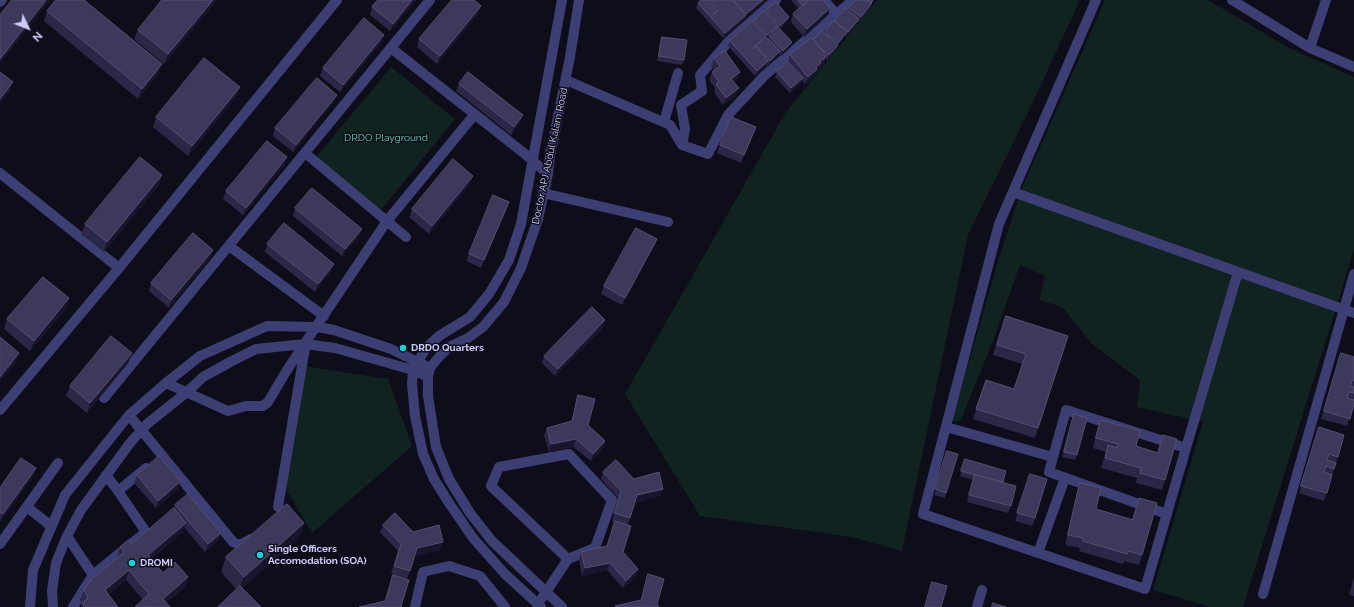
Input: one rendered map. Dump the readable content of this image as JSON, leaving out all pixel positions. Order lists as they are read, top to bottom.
{
  "streets": {
    "street": ["Doctor APJ Abdul Kalam Road"]
  },
  "parks": ["DRDO Playground"],
  "places": ["DRDO Quarters", "Single Officers Accomodation (SOA)", "DROMI"],
  "north": "bottom right"
}
